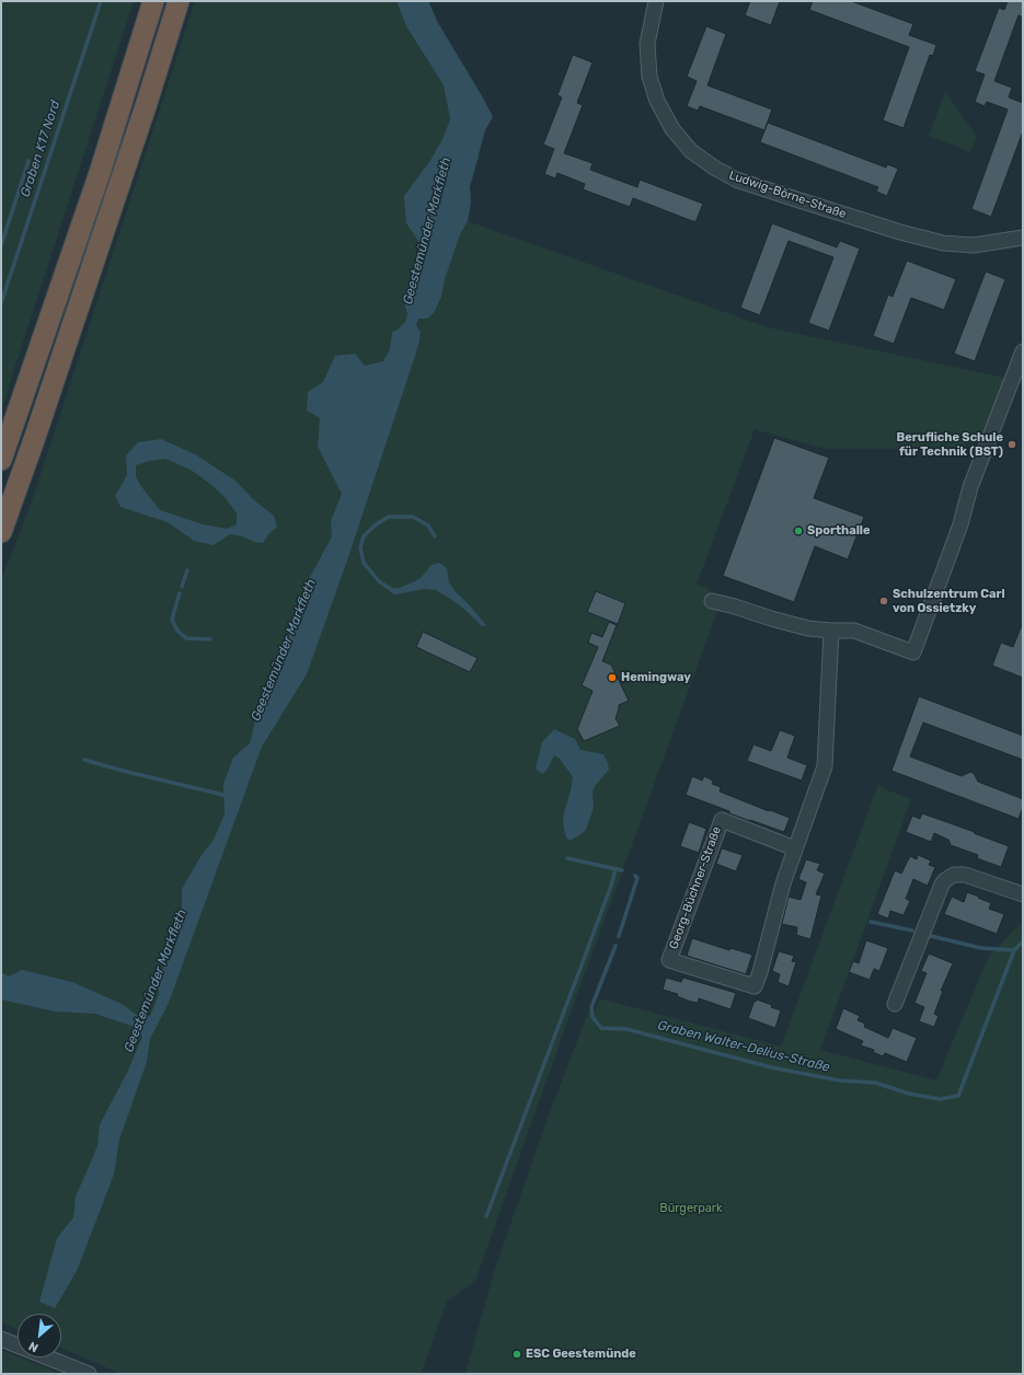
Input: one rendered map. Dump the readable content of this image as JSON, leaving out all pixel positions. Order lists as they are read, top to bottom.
{
  "streets": {
    "street": ["Ludwig-Börne-Straße", "Georg-Büchner-Straße"]
  },
  "water": ["Graben K17 Nord", "Geestemünder Markfleth", "Graben Walter-Delius-Straße"],
  "parks": ["Bürgerpark"],
  "places": [
    "Berufliche Schule für Technik (BST)",
    "Sporthalle",
    "Schulzentrum Carl von Ossietzky",
    "Hemingway",
    "ESC Geestemünde"
  ],
  "north": "bottom left"
}
